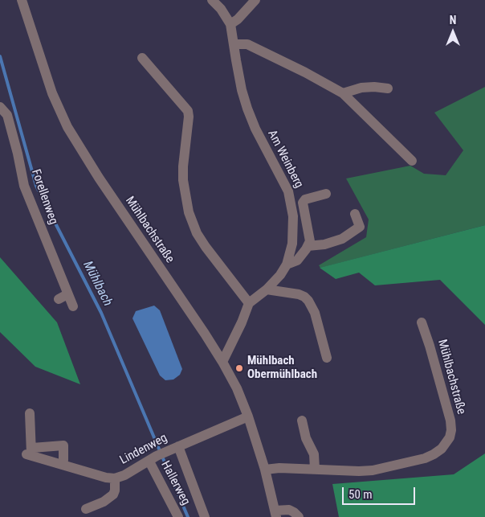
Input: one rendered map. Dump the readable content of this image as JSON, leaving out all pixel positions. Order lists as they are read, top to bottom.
{
  "streets": {
    "street": [
      "Am Weinberg",
      "Forellenweg",
      "Mühlbachstraße",
      "Lindenweg",
      "Hallerweg"
    ]
  },
  "crossings": [
    ["Mühlbachstraße", "Lindenweg"],
    ["Lindenweg", "Hallerweg"]
  ],
  "water": ["Mühlbach"],
  "places": ["Mühlbach Obermühlbach"],
  "scale_bar": "50 m",
  "north": "top"
}
